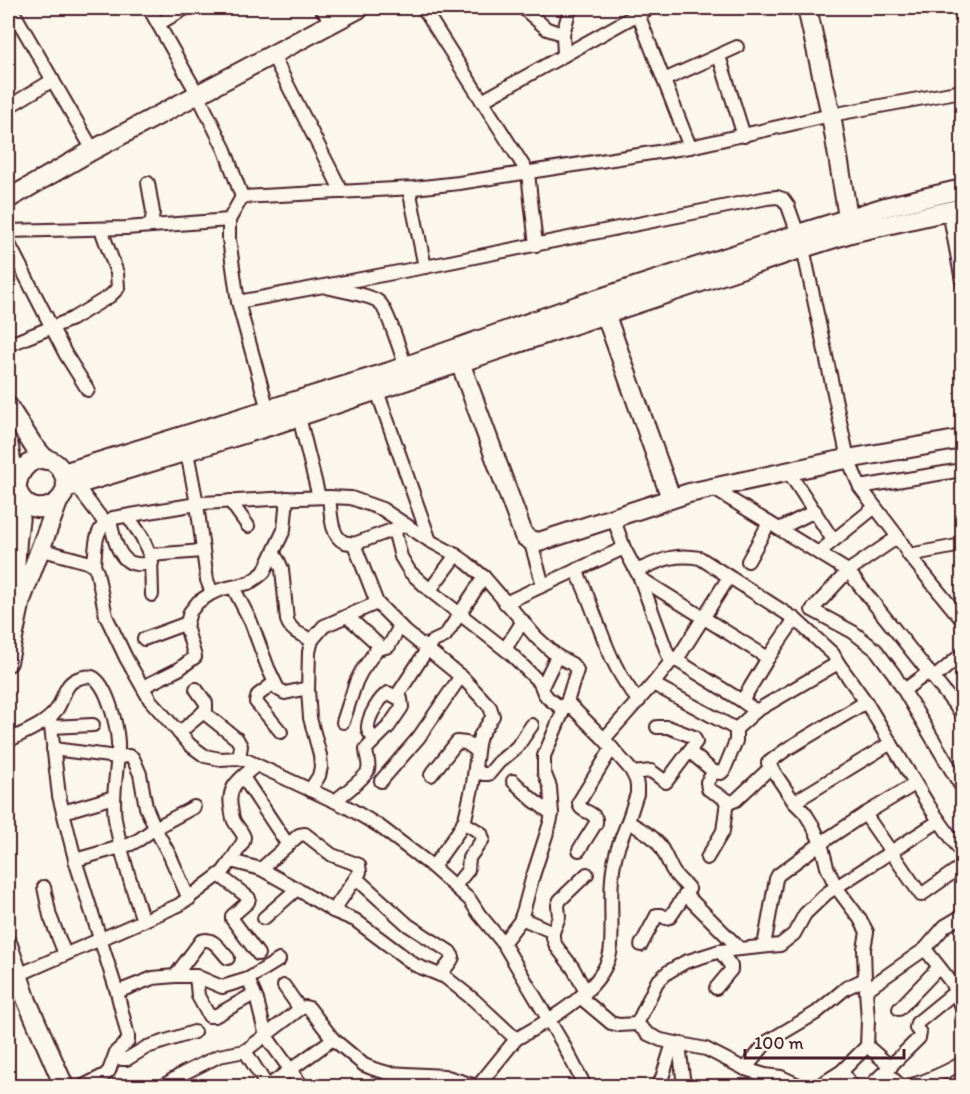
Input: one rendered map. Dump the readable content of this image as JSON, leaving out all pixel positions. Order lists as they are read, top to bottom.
{
  "scale_bar": "100 m"
}
